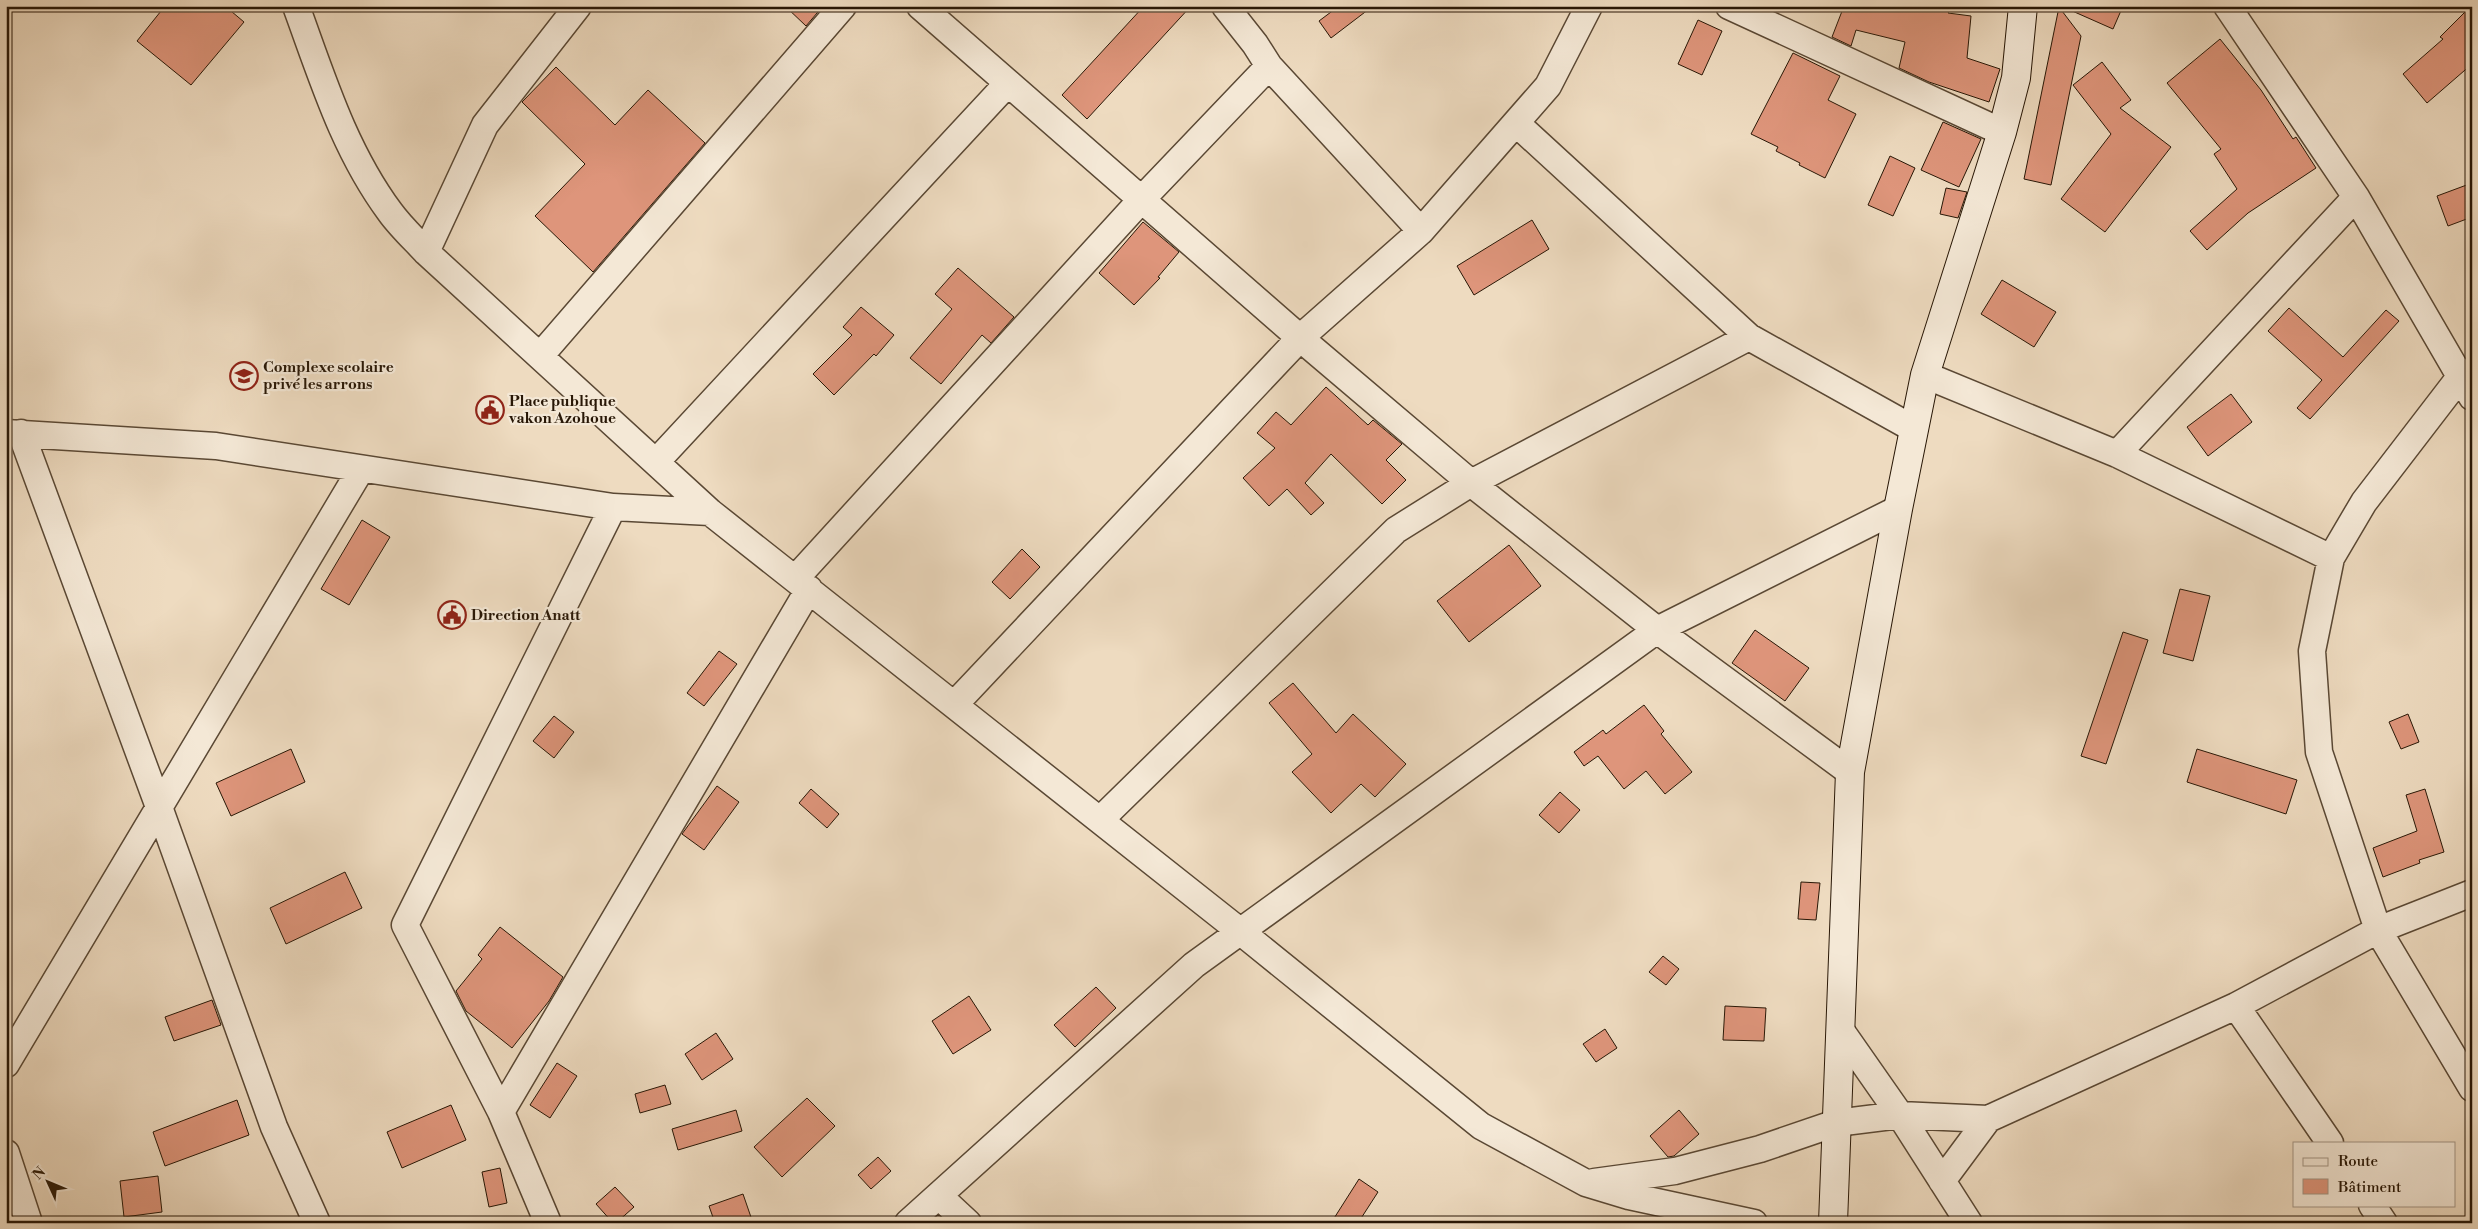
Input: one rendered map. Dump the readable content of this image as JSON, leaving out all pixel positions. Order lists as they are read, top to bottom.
{
  "places": {
    "school or university": ["Complexe scolaire privé les arrons"],
    "public building": ["Place publique vakon Azohoue", "Direction Anatt"]
  },
  "legend": ["Route", "Bâtiment"],
  "north": "top left"
}
